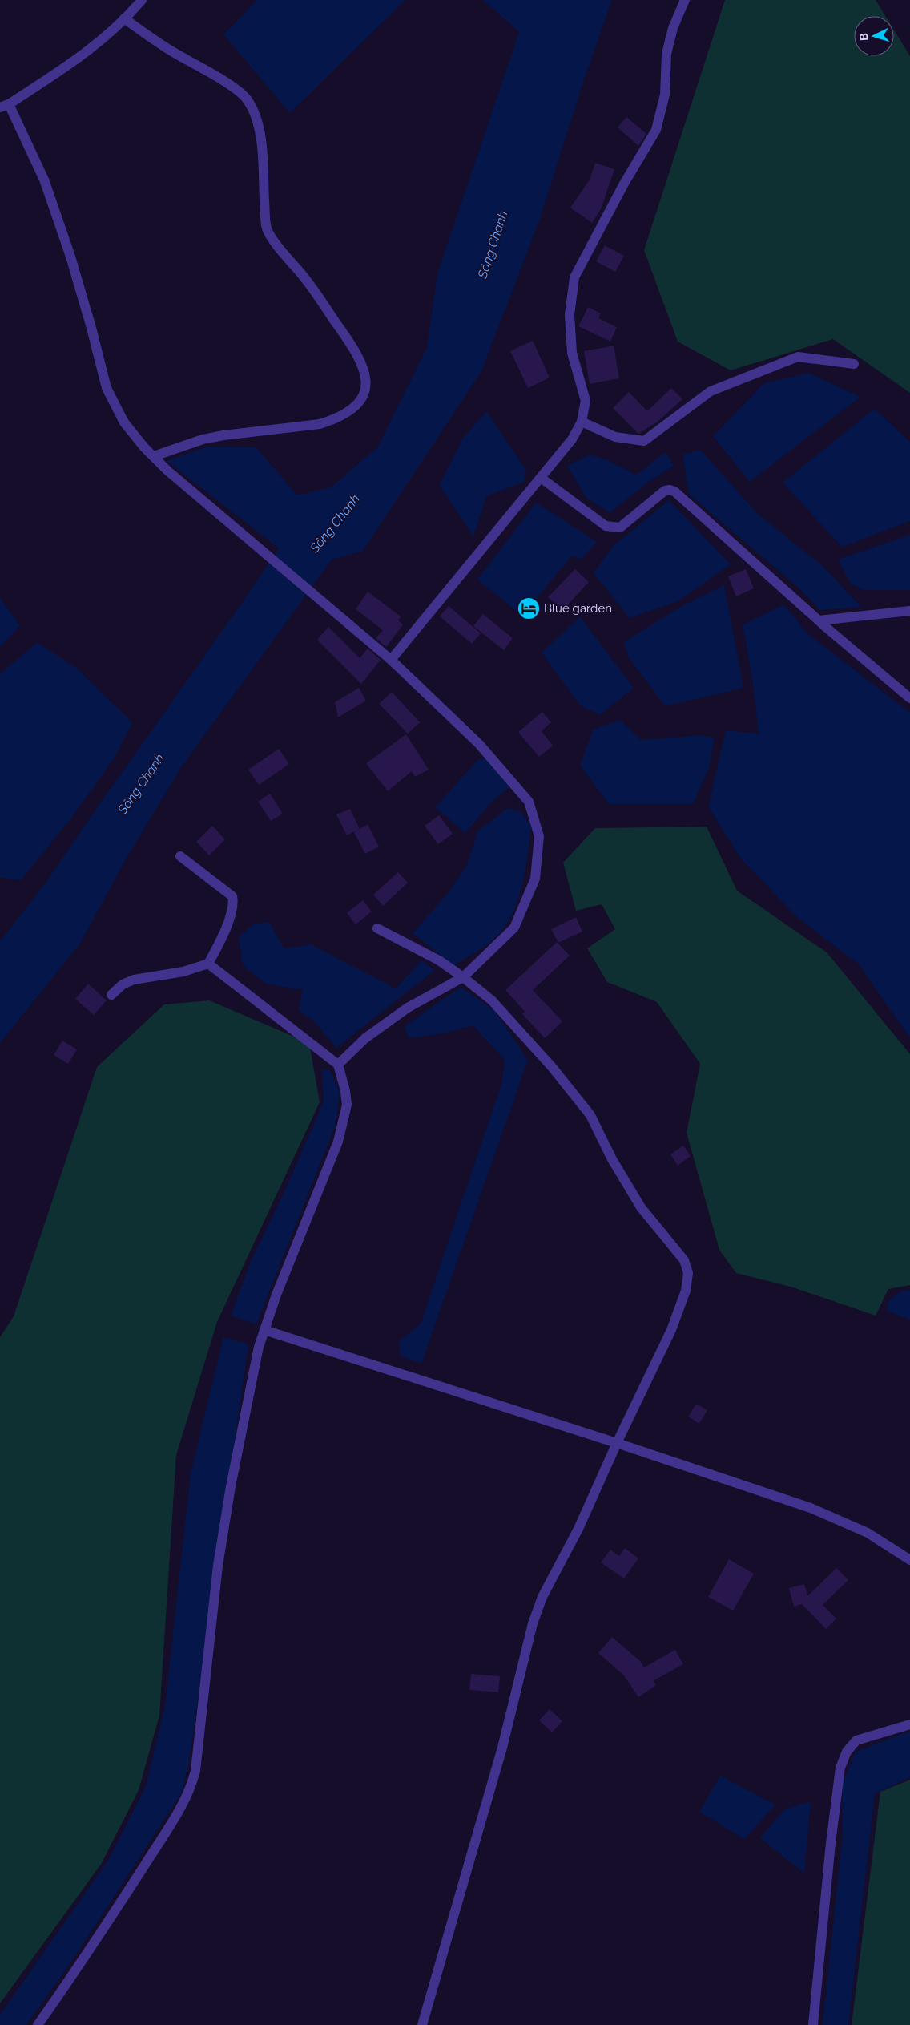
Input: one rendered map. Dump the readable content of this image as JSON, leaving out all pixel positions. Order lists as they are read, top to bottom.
{
  "water": ["Sông Chanh"],
  "places": {
    "hotel": ["Blue garden"]
  },
  "north": "left"
}
